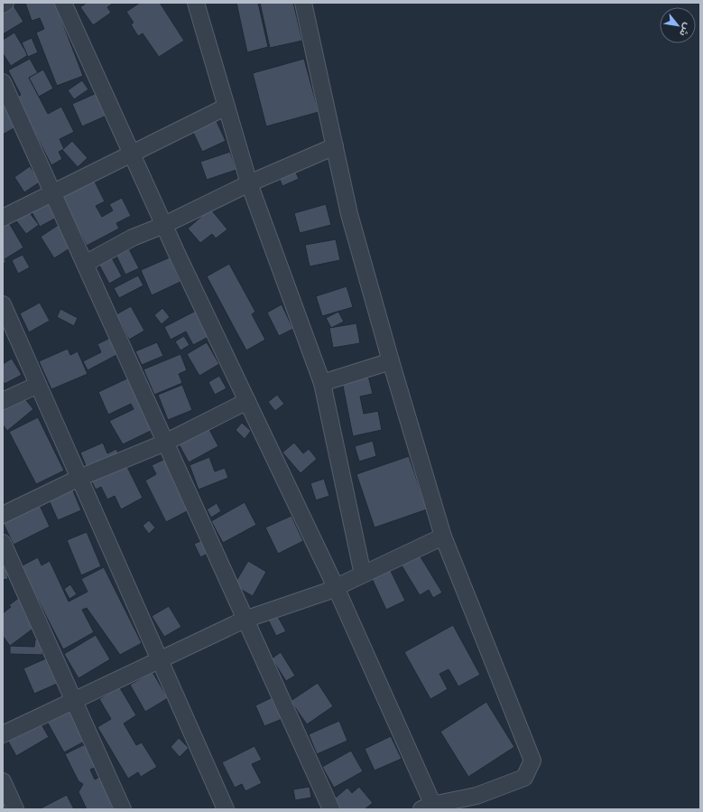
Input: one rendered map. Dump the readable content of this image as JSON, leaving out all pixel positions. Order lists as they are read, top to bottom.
{
  "north": "bottom right"
}
